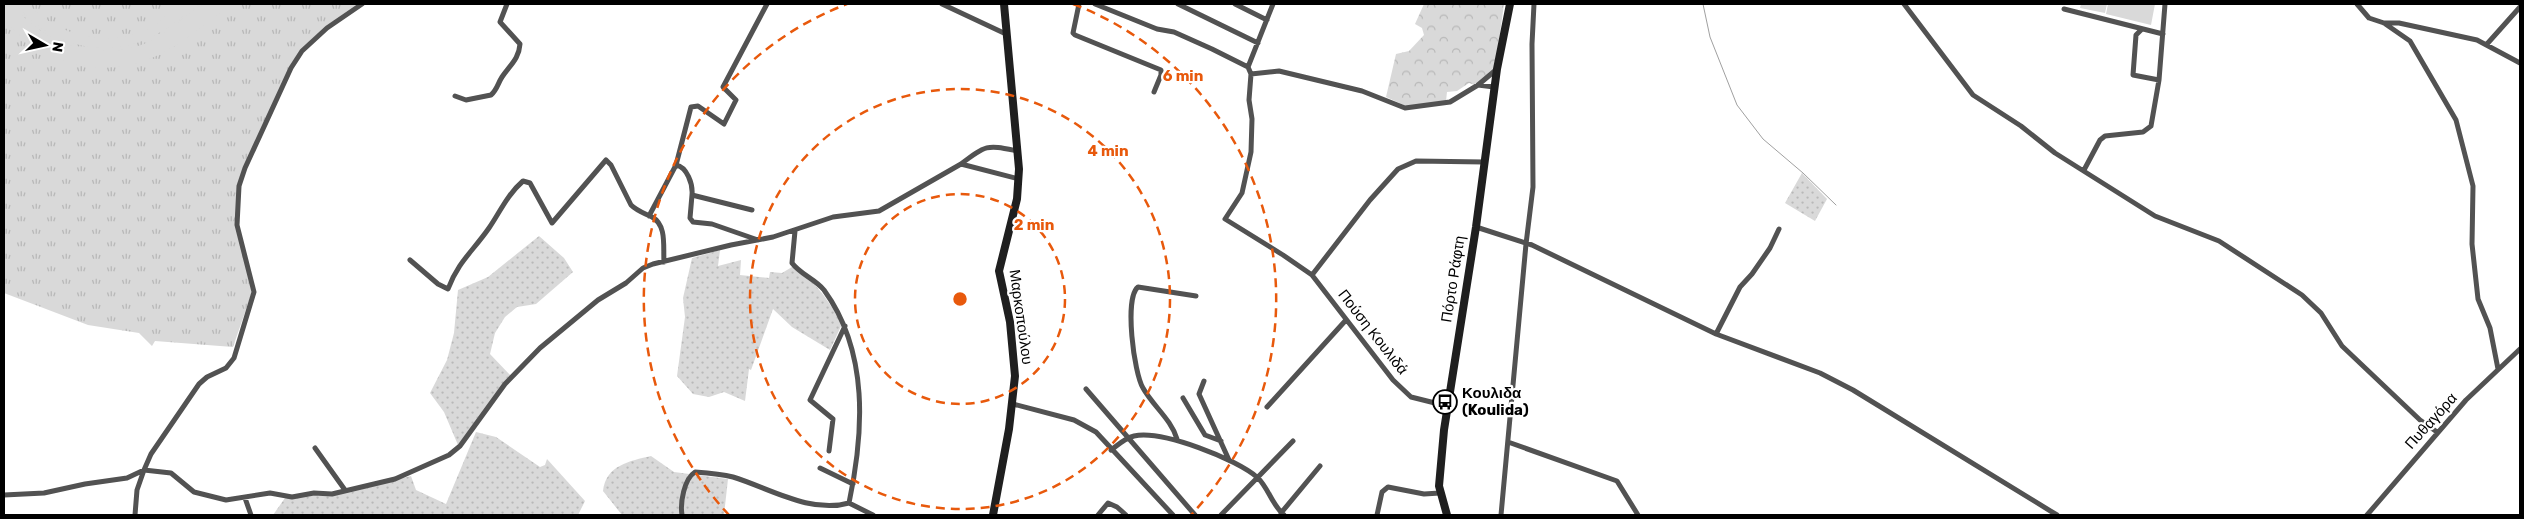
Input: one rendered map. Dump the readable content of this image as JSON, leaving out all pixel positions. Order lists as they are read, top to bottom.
{
  "streets": {
    "main road": ["Πόρτο Ράφτη", "Μαρκοπούλου"],
    "street": ["Πούση Κουλιδά", "Πυθαγόρα"]
  },
  "crossings": [
    ["Πόρτο Ράφτη", "Πούση Κουλιδά"]
  ],
  "places": {
    "bus stop": ["Κουλιδα (Koulida)"]
  },
  "north": "right",
  "rings": ["6 min", "4 min", "2 min"]
}
